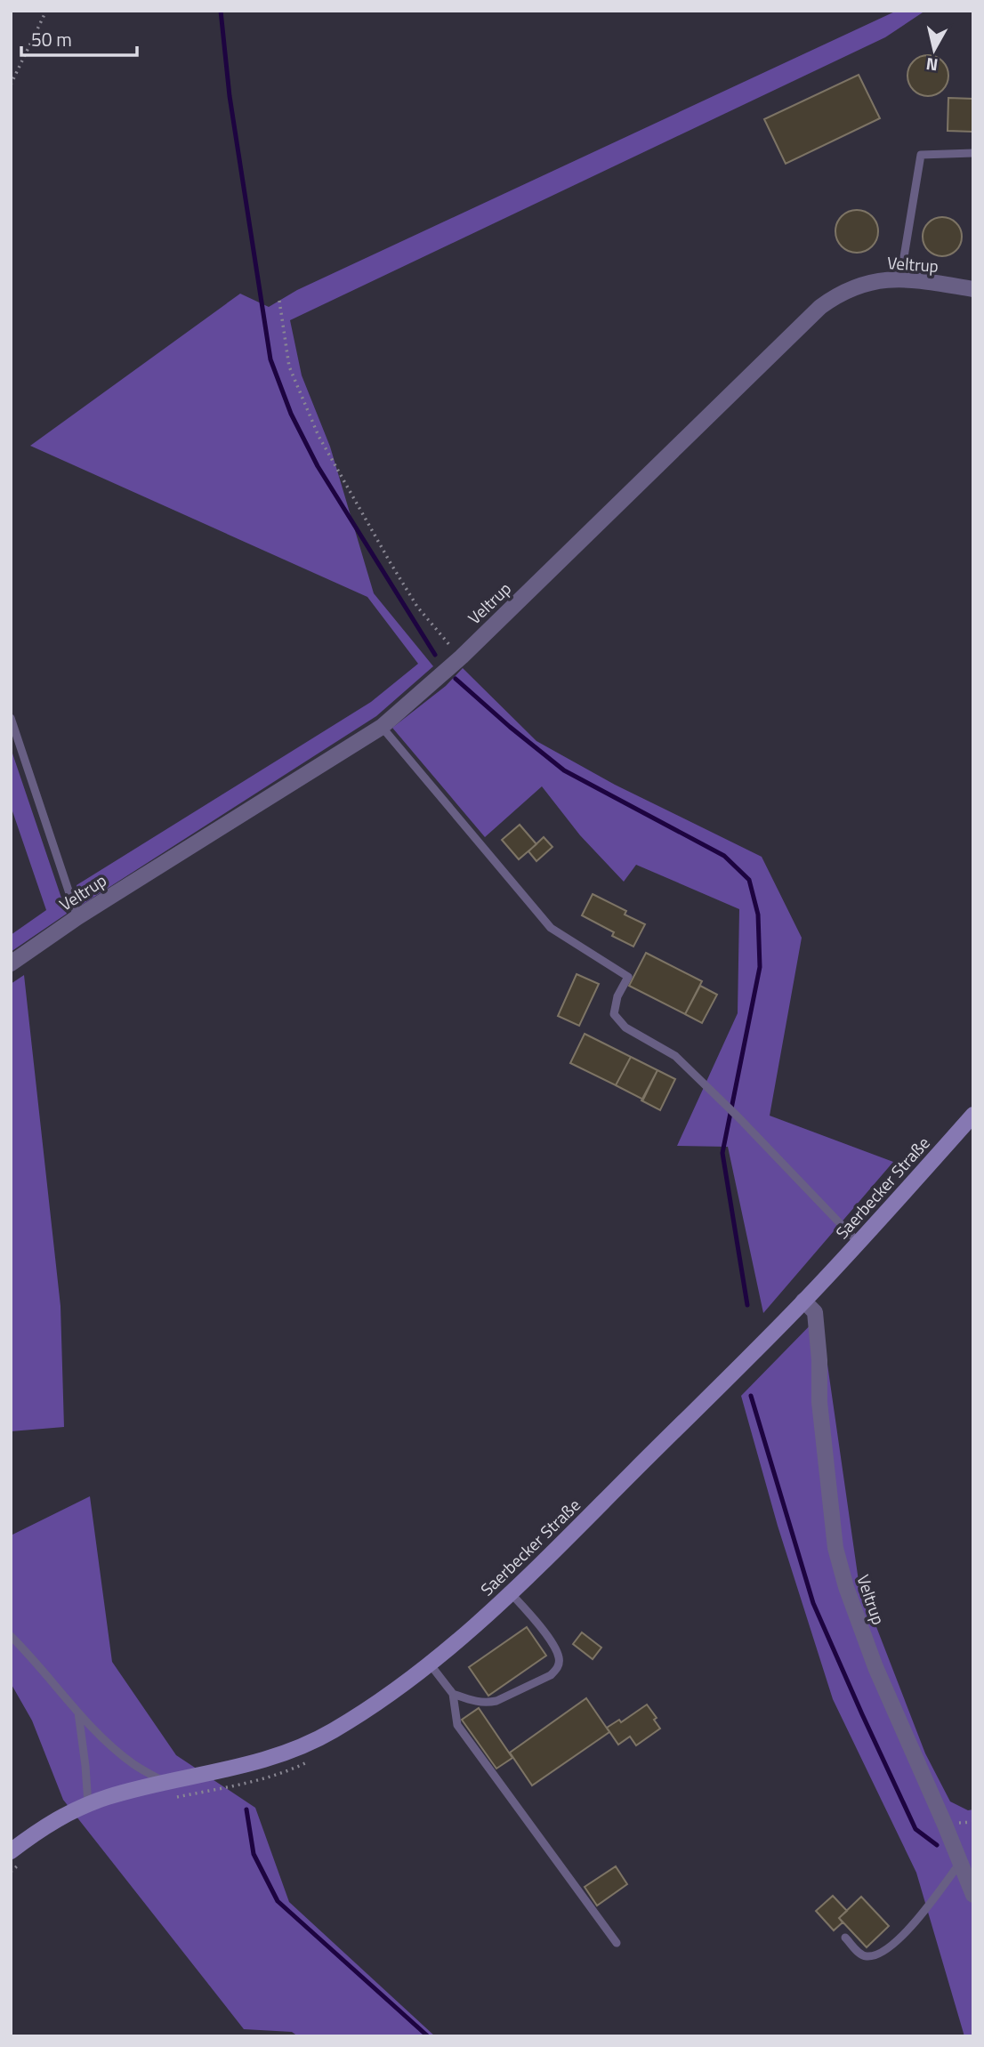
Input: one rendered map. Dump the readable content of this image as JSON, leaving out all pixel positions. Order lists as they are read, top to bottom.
{
  "streets": {
    "main road": ["Saerbecker Straße"],
    "street": ["Veltrup"]
  },
  "crossings": [
    ["Veltrup", "Saerbecker Straße"]
  ],
  "scale_bar": "50 m",
  "north": "bottom"
}
